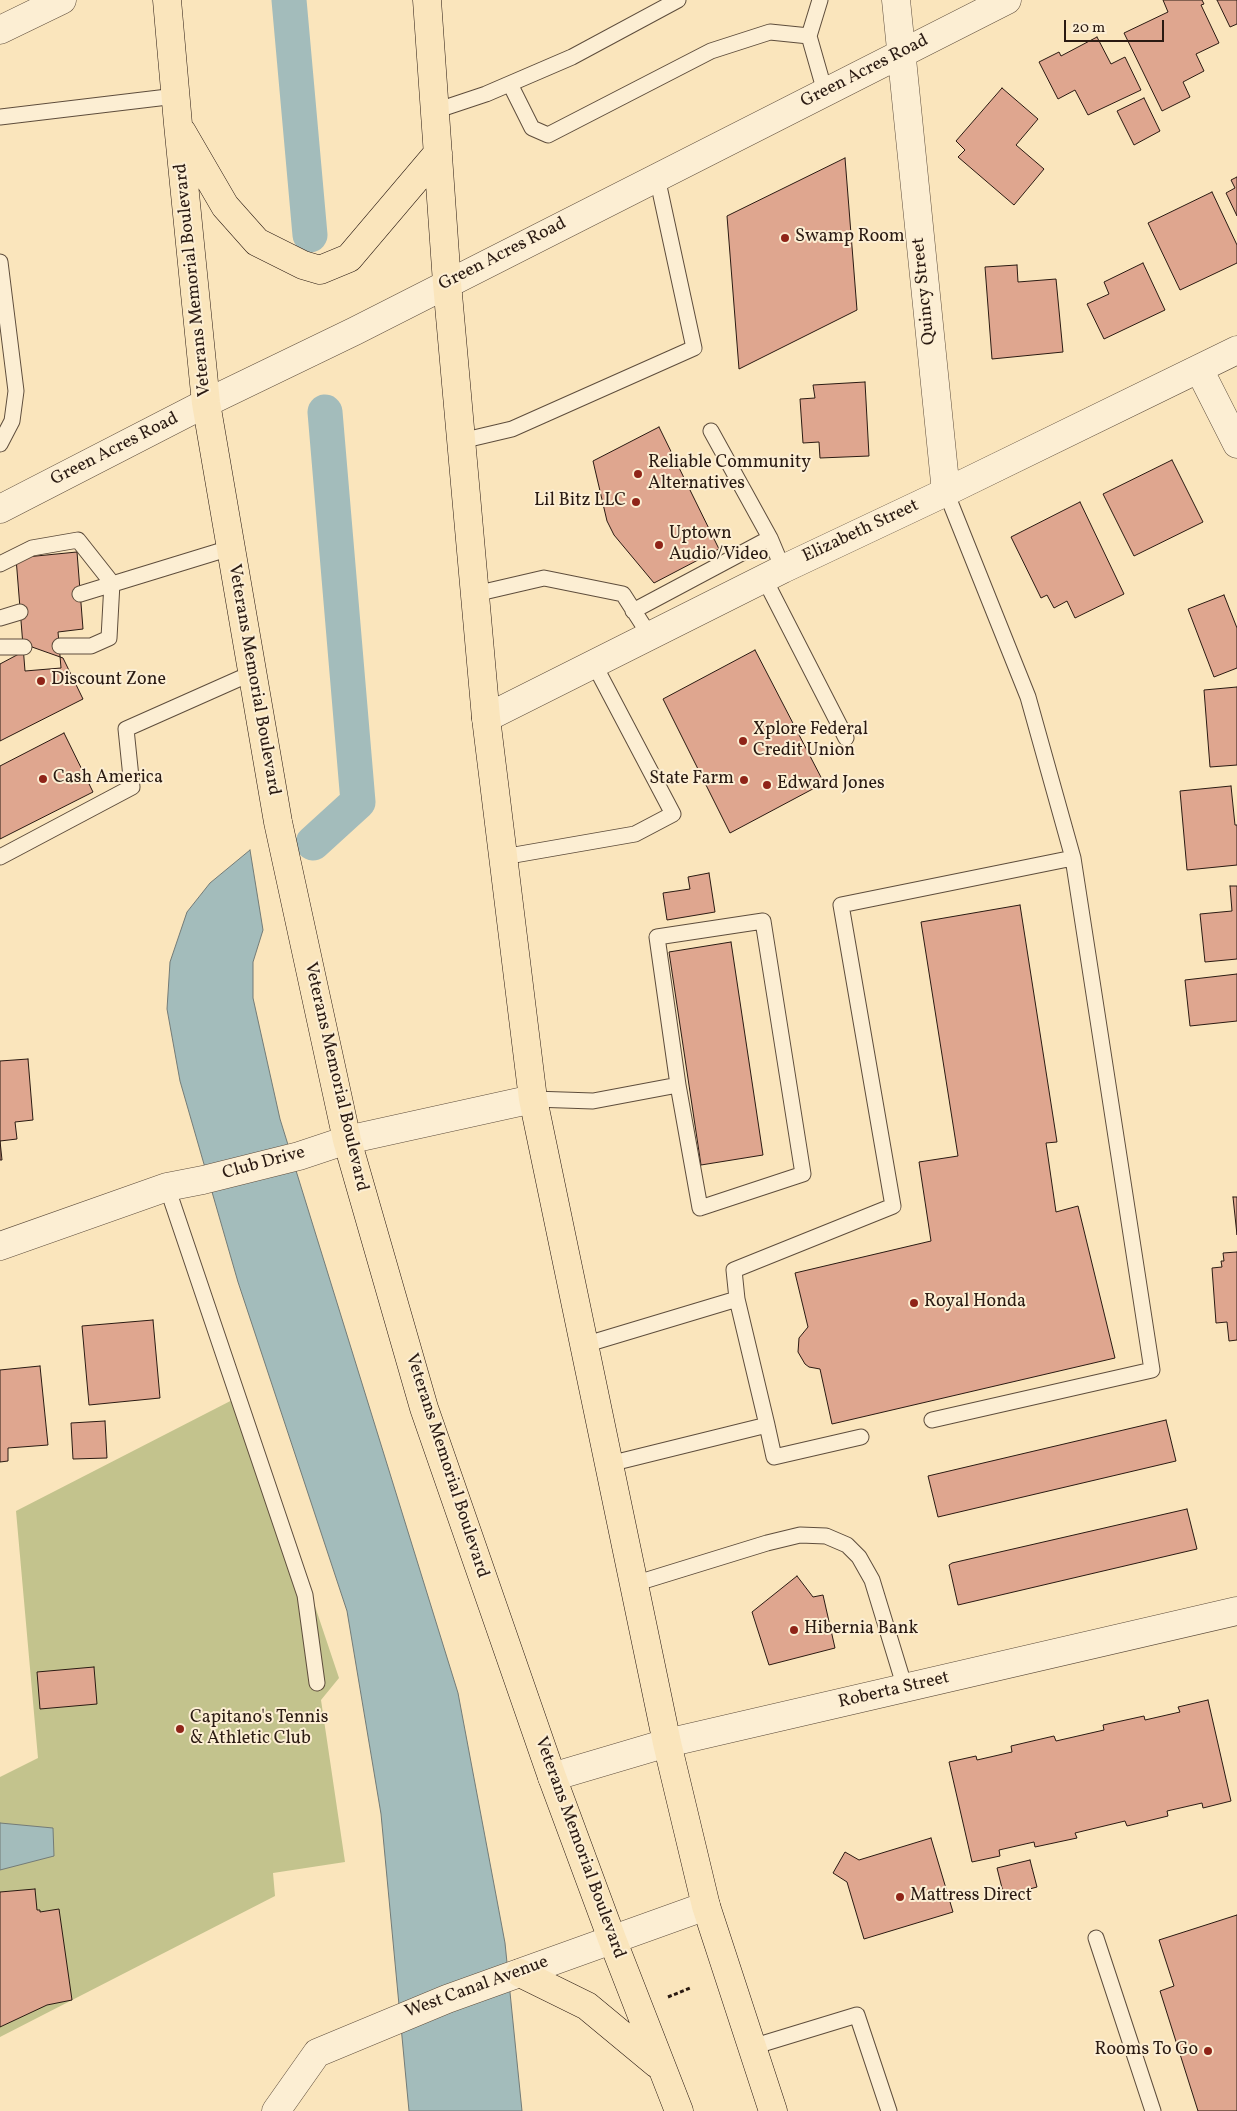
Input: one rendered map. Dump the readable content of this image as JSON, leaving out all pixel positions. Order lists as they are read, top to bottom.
{
  "streets": {
    "main road": ["Veterans Memorial Boulevard"],
    "street": [
      "Green Acres Road",
      "Quincy Street",
      "Elizabeth Street",
      "Club Drive",
      "Roberta Street",
      "West Canal Avenue"
    ]
  },
  "crossings": [
    ["Green Acres Road", "Veterans Memorial Boulevard"],
    ["Green Acres Road", "Quincy Street"],
    ["Veterans Memorial Boulevard", "Club Drive"],
    ["Veterans Memorial Boulevard", "Roberta Street"],
    ["Veterans Memorial Boulevard", "West Canal Avenue"],
    ["Quincy Street", "Elizabeth Street"]
  ],
  "places": [
    "Swamp Room",
    "Reliable Community Alternatives",
    "Lil Bitz LLC",
    "Uptown Audio/Video",
    "Discount Zone",
    "Xplore Federal Credit Union",
    "Cash America",
    "State Farm",
    "Edward Jones",
    "Royal Honda",
    "Hibernia Bank",
    "Capitano's Tennis & Athletic Club",
    "Mattress Direct",
    "Rooms To Go"
  ],
  "scale_bar": "20 m"
}
